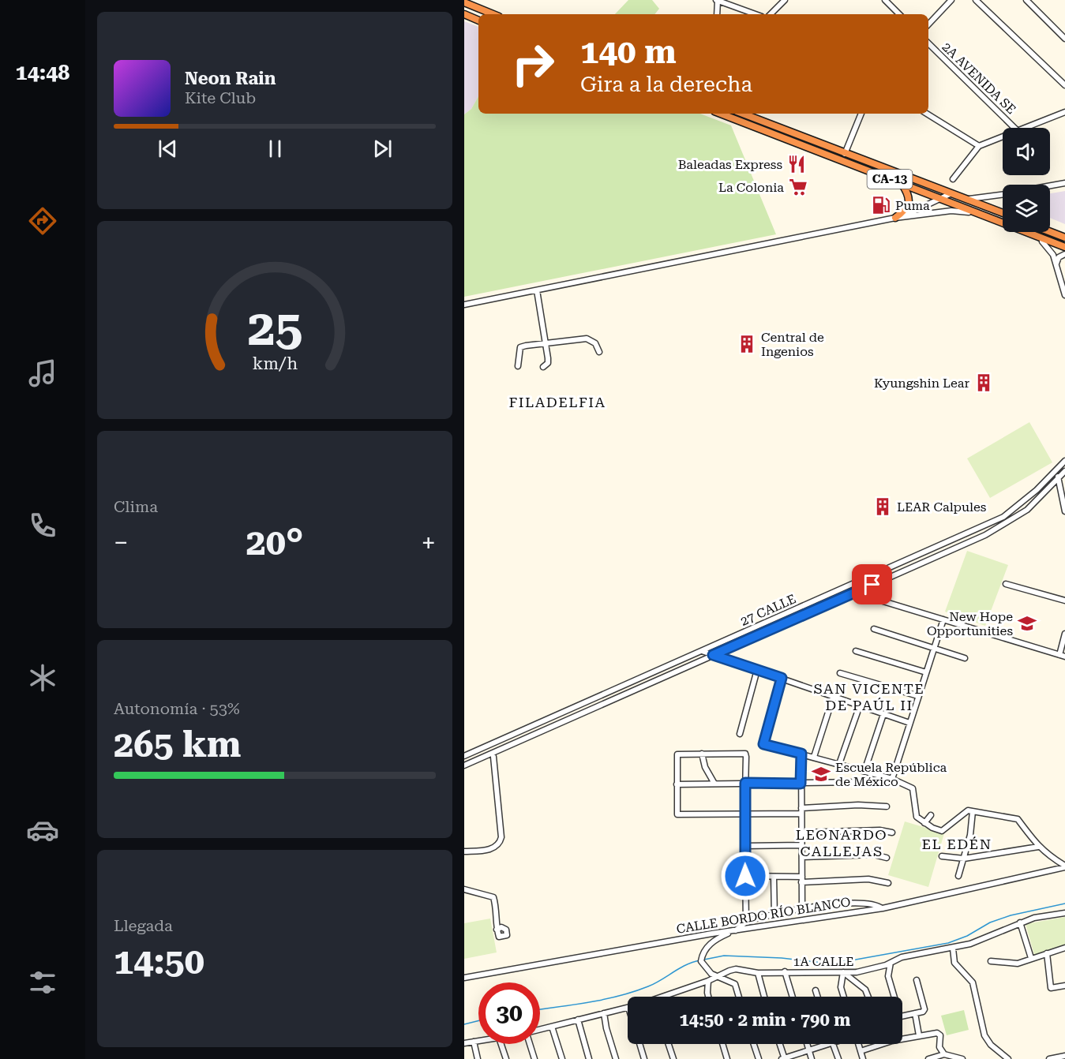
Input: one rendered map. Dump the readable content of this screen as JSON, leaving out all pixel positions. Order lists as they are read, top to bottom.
{
  "streets": {
    "highway": ["CA-13"],
    "street": [
      "2A AVENIDA SE",
      "27 CALLE",
      "CALLE BORDO RÍO BLANCO",
      "1A CALLE"
    ]
  },
  "districts": [
    "FILADELFIA",
    "SAN VICENTE DE PAÚL II",
    "LEONARDO CALLEJAS",
    "EL EDÉN"
  ],
  "places": {
    "restaurant": ["Baleadas Express"],
    "supermarket": ["La Colonia"],
    "fuel station": ["Puma"],
    "building": ["Central de Ingenios", "Kyungshin Lear", "LEAR Calpules"],
    "school or university": ["New Hope Opportunities", "Escuela República de México"]
  },
  "page": {
    "tabs": "14:48",
    "turn": ["140 m", "Gira a la derecha"],
    "song": ["Neon Rain", "Kite Club"],
    "tile": [
      "Clima",
      ["Autonomía · 53%", "265 km"],
      ["Llegada", "14:50"]
    ],
    "heat": ["−", "20°", "+"],
    "limit": "30",
    "trip": "14:50 · 2 min · 790 m",
    "gauge": ["25", "km/h"]
  }
}
